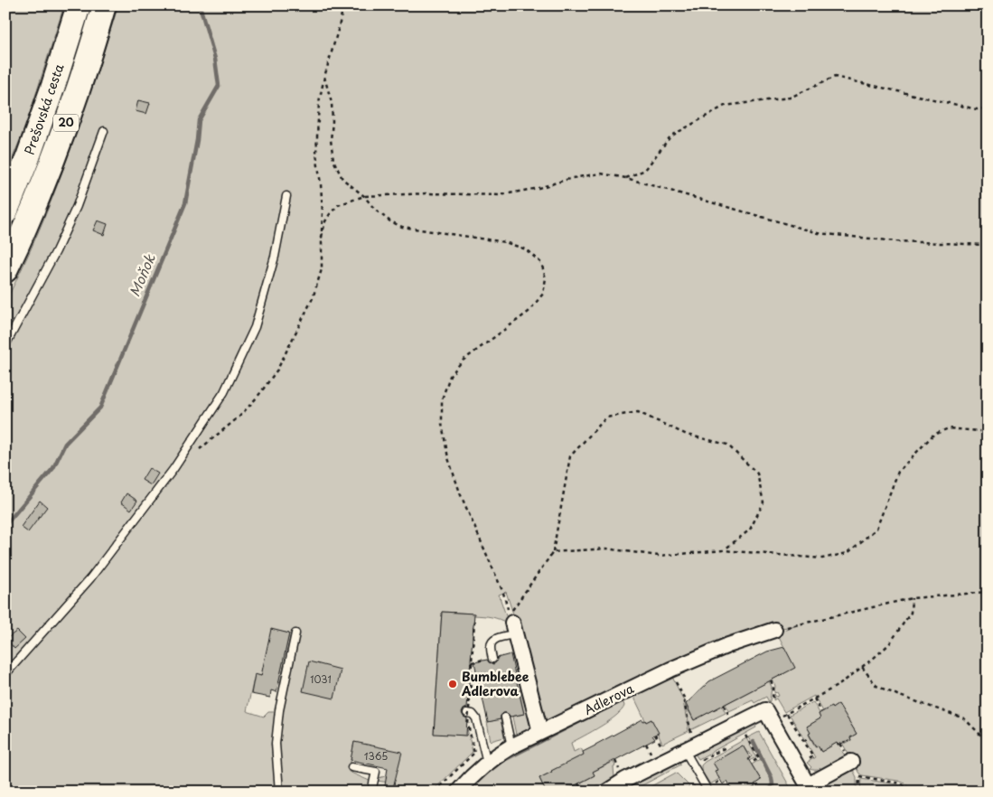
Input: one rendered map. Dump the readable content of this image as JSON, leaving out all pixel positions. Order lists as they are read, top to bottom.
{
  "streets": {
    "highway": ["Prešovská cesta", "20"],
    "street": ["Adlerova"]
  },
  "water": ["Moňok"],
  "places": ["Bumblebee Adlerova"],
  "house_numbers": ["1031", "1365"]
}
